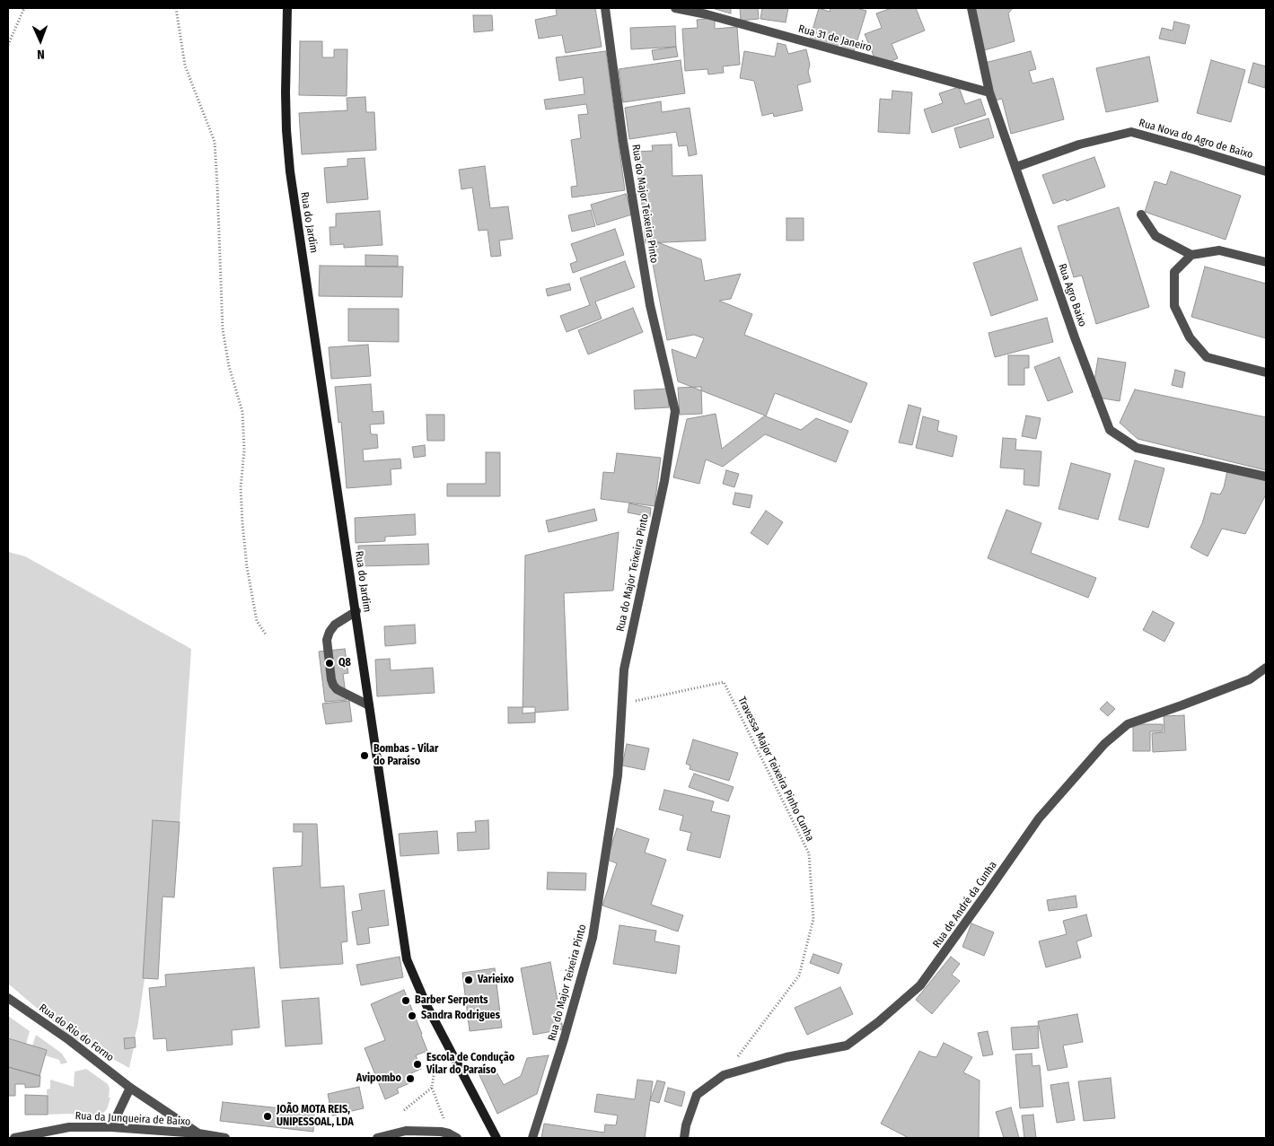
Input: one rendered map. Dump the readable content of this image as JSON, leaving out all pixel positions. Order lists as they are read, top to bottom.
{
  "streets": {
    "main road": ["Rua do Jardim"],
    "street": [
      "Rua 31 de Janeiro",
      "Rua Nova do Agro de Baixo",
      "Rua do Major Teixeira Pinto",
      "Rua Agro Baixo",
      "Rua de André da Cunha",
      "Rua do Rio do Forno",
      "Rua da Junqueira de Baixo"
    ],
    "path": ["Travessa Major Teixeira Pinho Cunha"]
  },
  "crossings": [
    ["Rua 31 de Janeiro", "Rua Agro Baixo"],
    ["Rua Nova do Agro de Baixo", "Rua Agro Baixo"],
    ["Rua do Major Teixeira Pinto", "Travessa Major Teixeira Pinho Cunha"],
    ["Travessa Major Teixeira Pinho Cunha", "Rua de André da Cunha"],
    ["Rua do Rio do Forno", "Rua da Junqueira de Baixo"]
  ],
  "places": [
    "Q8",
    "Bombas - Vilar do Paraíso",
    "Varieixo",
    "Barber Serpents",
    "Sandra Rodrigues",
    "Escola de Condução Vilar do Paraíso",
    "Avipombo",
    "JOÃO MOTA REIS, UNIPESSOAL, LDA"
  ],
  "north": "bottom"
}
